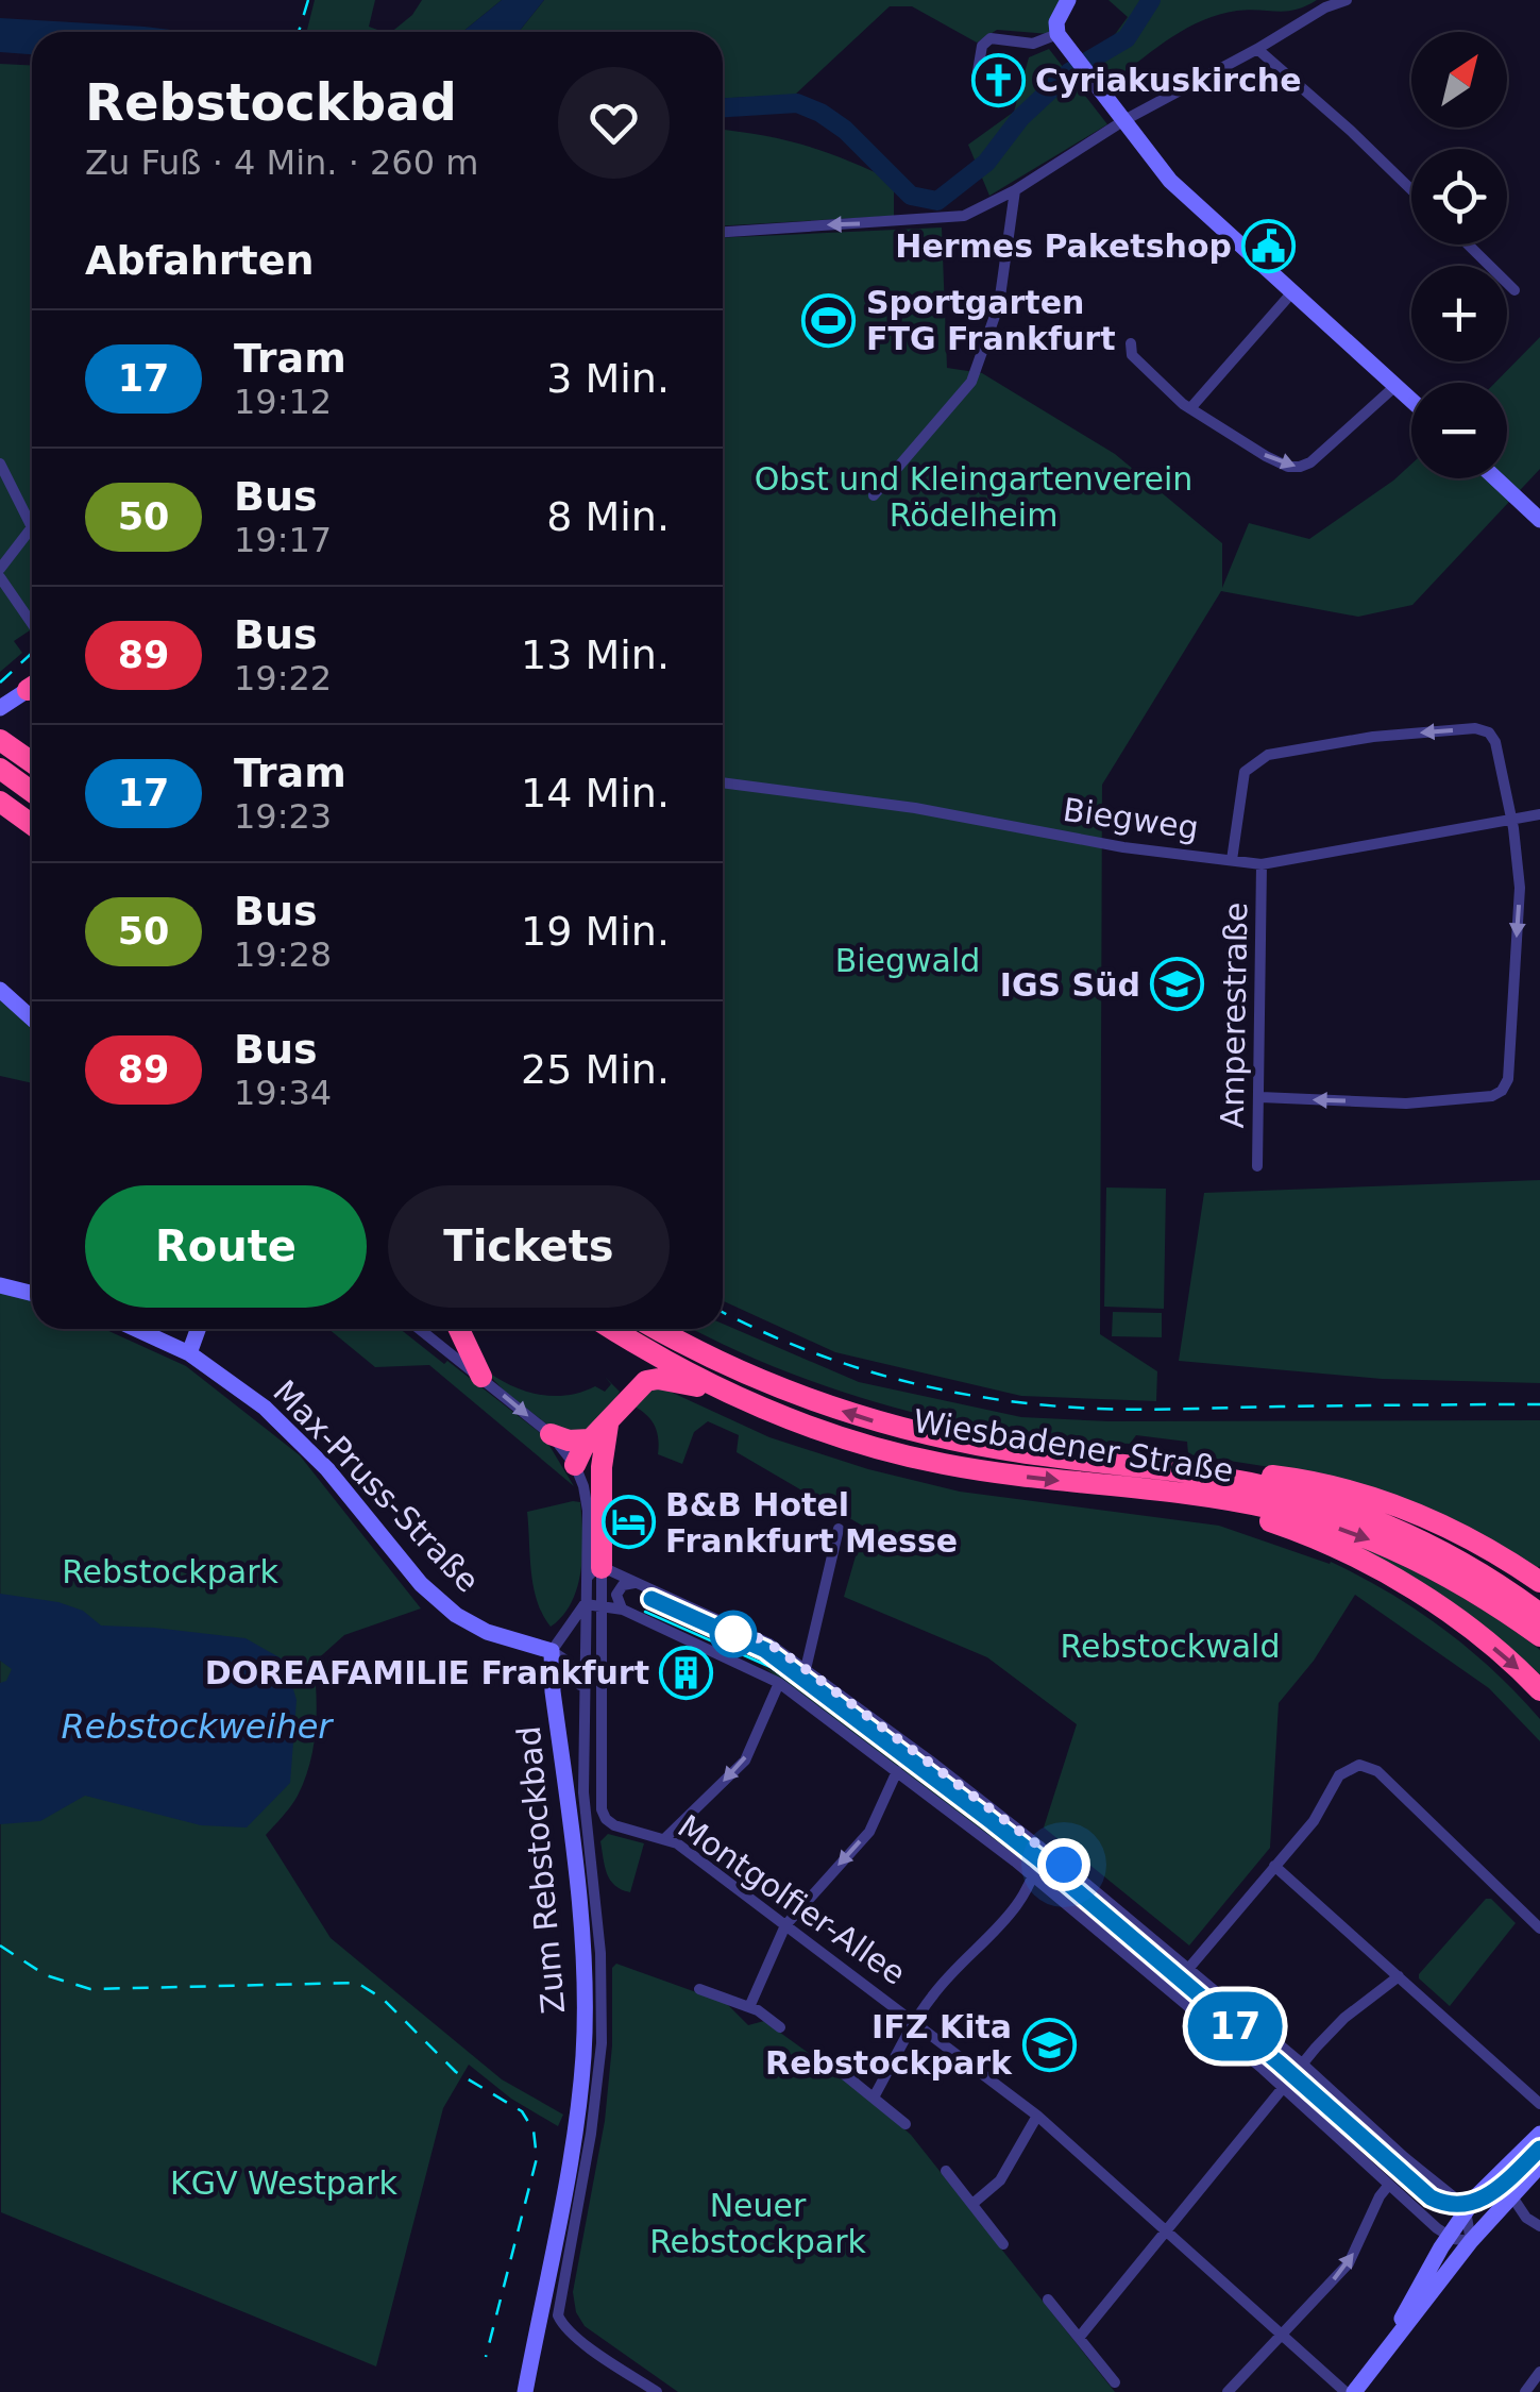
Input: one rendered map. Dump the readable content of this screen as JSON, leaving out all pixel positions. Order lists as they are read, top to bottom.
{
  "streets": {
    "highway": ["Wiesbadener Straße"],
    "main road": ["Max-Pruss-Straße", "Zum Rebstockbad"],
    "street": ["Biegweg", "Amperestraße", "Montgolfier-Allee"]
  },
  "crossings": [
    ["Biegweg", "Amperestraße"],
    ["Max-Pruss-Straße", "Zum Rebstockbad"]
  ],
  "water": ["Rebstockweiher"],
  "parks": [
    "Obst und Kleingartenverein Rödelheim",
    "Biegwald",
    "Rebstockpark",
    "Rebstockwald",
    "KGV Westpark",
    "Neuer Rebstockpark"
  ],
  "places": {
    "church": ["Cyriakuskirche"],
    "public building": ["Hermes Paketshop"],
    "sports": ["Sportgarten FTG Frankfurt"],
    "school or university": ["IGS Süd", "IFZ Kita Rebstockpark"],
    "hotel": ["B&B Hotel Frankfurt Messe"],
    "building": ["DOREAFAMILIE Frankfurt"]
  },
  "lines": ["tram line 17"],
  "north": "top right",
  "page": {
    "on_map": "17",
    "map_buttons": ["+", "−"],
    "heading": [
      ["Rebstockbad", "Zu Fuß · 4 Min. · 260 m"],
      "Abfahrten"
    ],
    "list": [
      {
        "mark": "17",
        "name": "Tram",
        "note": "19:12",
        "value": "3 Min."
      },
      {
        "mark": "50",
        "name": "Bus",
        "note": "19:17",
        "value": "8 Min."
      },
      {
        "mark": "89",
        "name": "Bus",
        "note": "19:22",
        "value": "13 Min."
      },
      {
        "mark": "17",
        "name": "Tram",
        "note": "19:23",
        "value": "14 Min."
      },
      {
        "mark": "50",
        "name": "Bus",
        "note": "19:28",
        "value": "19 Min."
      },
      {
        "mark": "89",
        "name": "Bus",
        "note": "19:34",
        "value": "25 Min."
      }
    ],
    "buttons": ["Route", "Tickets"]
  }
}
